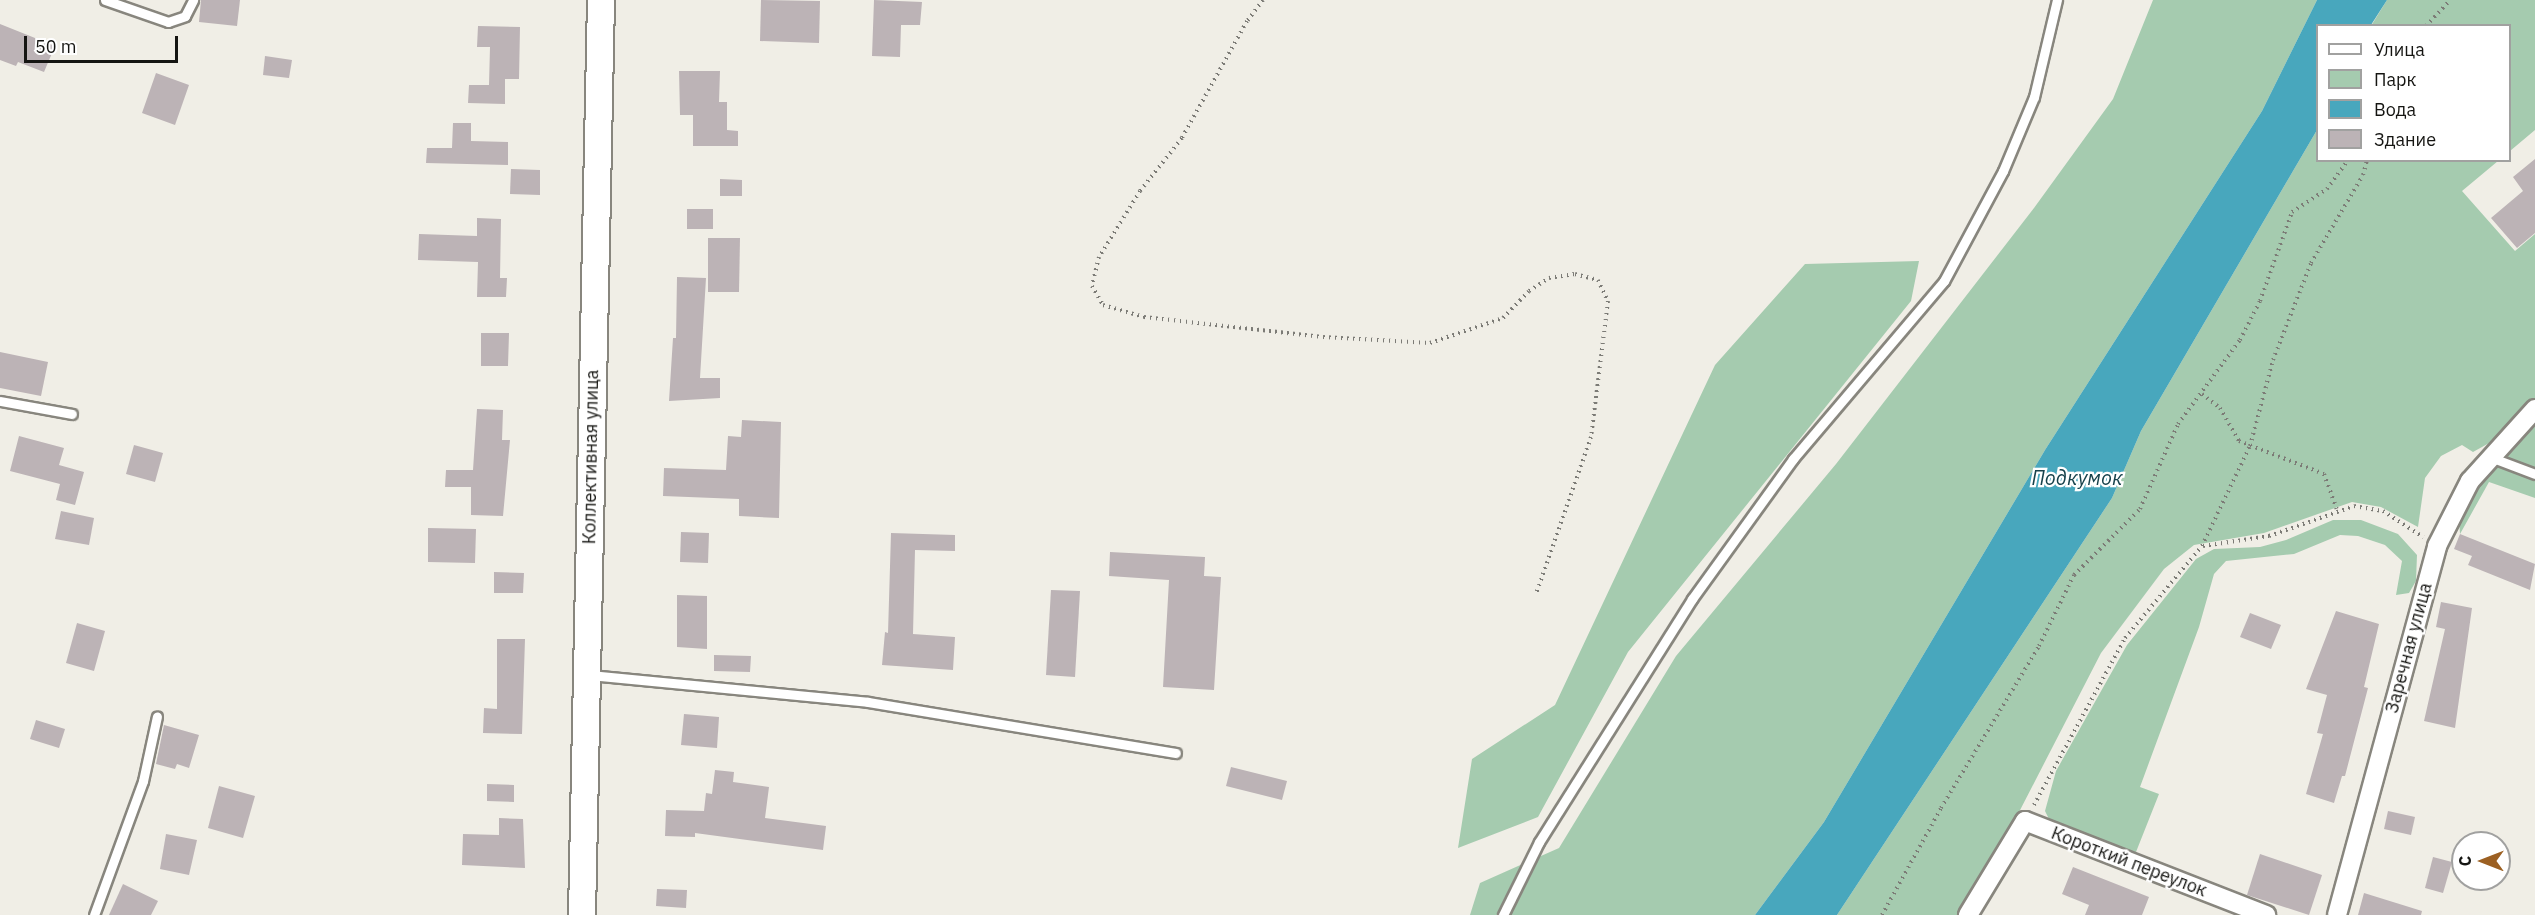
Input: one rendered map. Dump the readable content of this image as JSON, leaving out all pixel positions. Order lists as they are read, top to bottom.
{
  "streets": {
    "street": ["Коллективная улица", "Заречная улица", "Короткий переулок"]
  },
  "water": ["Подкумок"],
  "legend": [
    "Улица",
    "Парк",
    "Вода",
    "Здание"
  ],
  "scale_bar": "50 m",
  "north": "left"
}
